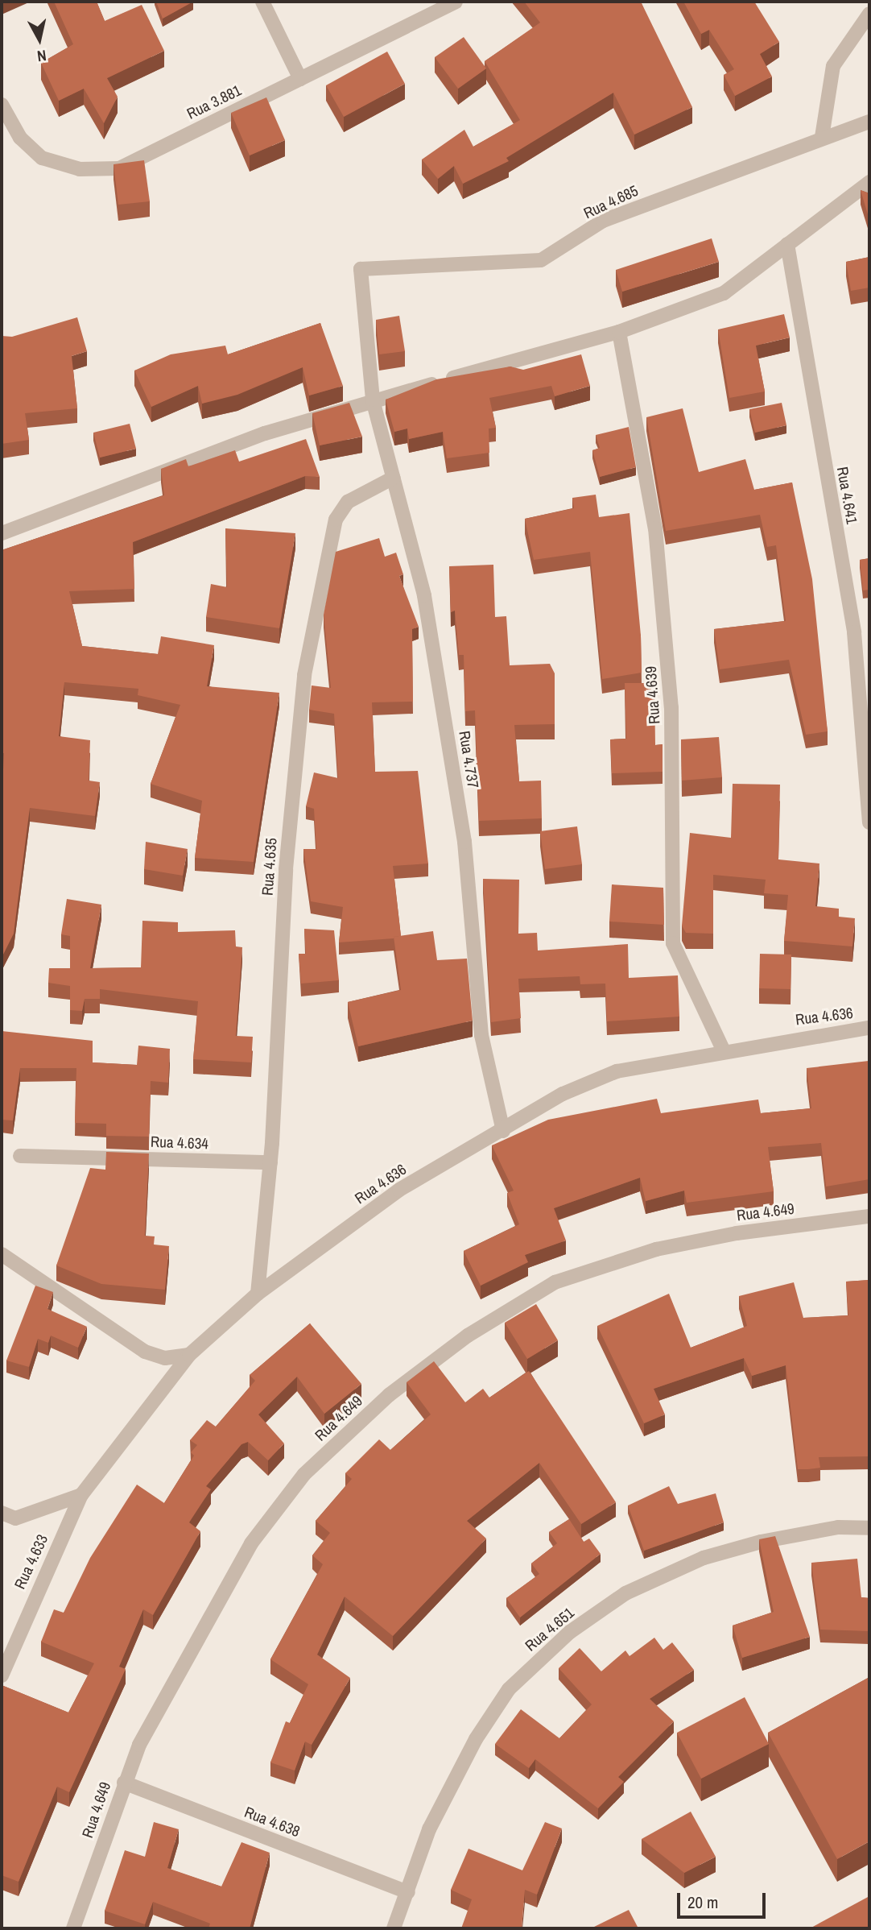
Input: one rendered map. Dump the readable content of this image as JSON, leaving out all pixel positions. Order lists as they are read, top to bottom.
{
  "streets": {
    "street": [
      "Rua 3.881",
      "Rua 4.685",
      "Rua 4.641",
      "Rua 4.639",
      "Rua 4.737",
      "Rua 4.635",
      "Rua 4.636",
      "Rua 4.634",
      "Rua 4.649",
      "Rua 4.633",
      "Rua 4.651",
      "Rua 4.638"
    ]
  },
  "crossings": [
    ["Rua 4.685", "Rua 4.737"],
    ["Rua 4.639", "Rua 4.636"],
    ["Rua 4.737", "Rua 4.635"],
    ["Rua 4.737", "Rua 4.636"],
    ["Rua 4.635", "Rua 4.636"],
    ["Rua 4.635", "Rua 4.634"],
    ["Rua 4.636", "Rua 4.633"],
    ["Rua 4.649", "Rua 4.638"],
    ["Rua 4.651", "Rua 4.638"]
  ],
  "scale_bar": "20 m",
  "north": "bottom"
}
